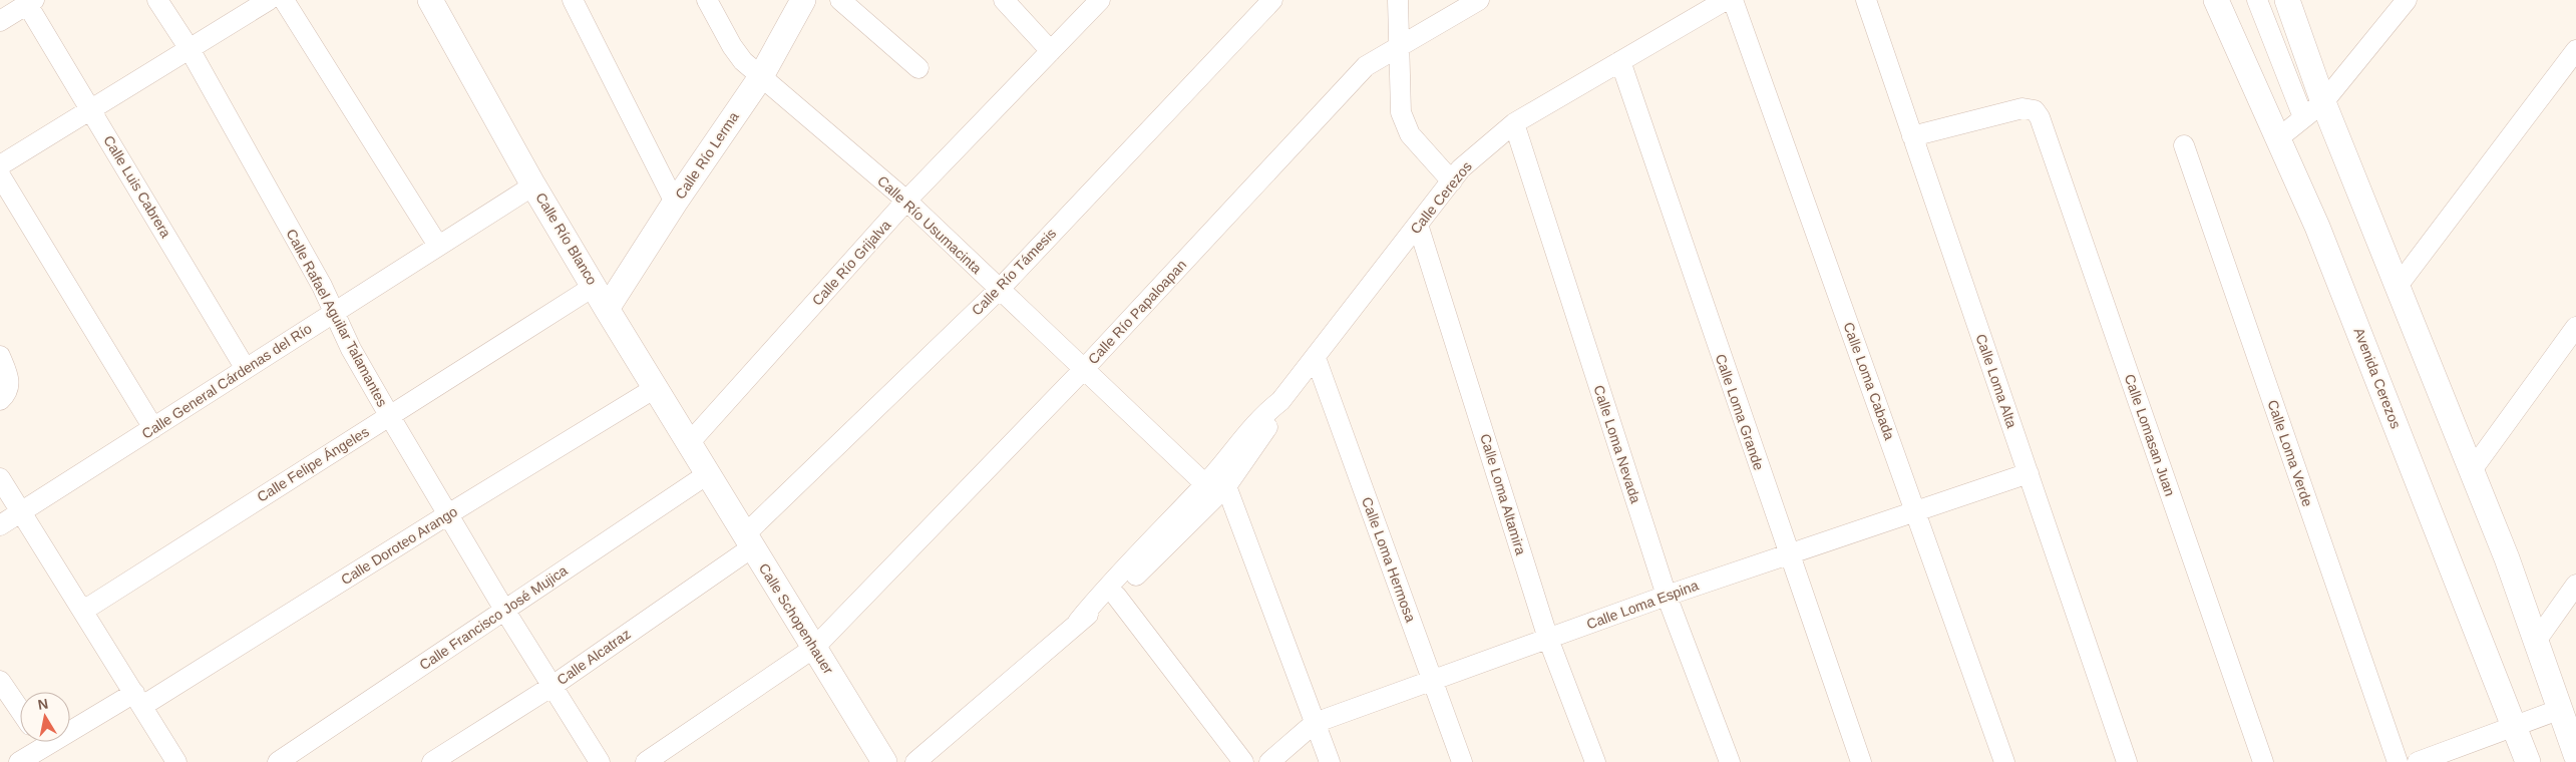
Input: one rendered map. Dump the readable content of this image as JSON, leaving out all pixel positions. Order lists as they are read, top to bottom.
{
  "streets": {
    "street": [
      "Calle Río Lerma",
      "Calle Luis Cabrera",
      "Calle Cerezos",
      "Calle Río Usumacinta",
      "Calle Río Blanco",
      "Calle Río Grijalva",
      "Calle Río Támesis",
      "Calle Río Papaloapan",
      "Calle Rafael Aguilar Talamantes",
      "Avenida Cerezos",
      "Calle General Cárdenas del Río",
      "Calle Loma Cabada",
      "Calle Loma Alta",
      "Calle Loma Grande",
      "Calle Lomasan Juan",
      "Calle Loma Nevada",
      "Calle Loma Verde",
      "Calle Felipe Ángeles",
      "Calle Loma Altamira",
      "Calle Doroteo Arango",
      "Calle Loma Hermosa",
      "Calle Loma Espina",
      "Calle Francisco José Mujica",
      "Calle Schopenhauer",
      "Calle Alcatraz"
    ]
  },
  "crossings": [
    ["Calle Río Lerma", "Calle Río Usumacinta"],
    ["Calle Río Lerma", "Calle Río Blanco"],
    ["Calle Luis Cabrera", "Calle General Cárdenas del Río"],
    ["Calle Cerezos", "Calle Río Usumacinta"],
    ["Calle Cerezos", "Calle Loma Grande"],
    ["Calle Cerezos", "Calle Loma Nevada"],
    ["Calle Cerezos", "Calle Loma Altamira"],
    ["Calle Cerezos", "Calle Loma Hermosa"],
    ["Calle Río Usumacinta", "Calle Río Grijalva"],
    ["Calle Río Usumacinta", "Calle Río Támesis"],
    ["Calle Río Usumacinta", "Calle Río Papaloapan"],
    ["Calle Río Blanco", "Calle Río Grijalva"],
    ["Calle Río Blanco", "Calle General Cárdenas del Río"],
    ["Calle Río Blanco", "Calle Felipe Ángeles"],
    ["Calle Río Blanco", "Calle Doroteo Arango"],
    ["Calle Río Blanco", "Calle Francisco José Mujica"],
    ["Calle Río Blanco", "Calle Schopenhauer"],
    ["Calle Río Támesis", "Calle Schopenhauer"],
    ["Calle Río Támesis", "Calle Alcatraz"],
    ["Calle Río Papaloapan", "Calle Schopenhauer"],
    ["Calle Rafael Aguilar Talamantes", "Calle General Cárdenas del Río"],
    ["Calle Rafael Aguilar Talamantes", "Calle Felipe Ángeles"],
    ["Calle Rafael Aguilar Talamantes", "Calle Doroteo Arango"],
    ["Calle Rafael Aguilar Talamantes", "Calle Francisco José Mujica"],
    ["Calle Rafael Aguilar Talamantes", "Calle Alcatraz"],
    ["Calle Loma Cabada", "Calle Loma Espina"],
    ["Calle Loma Alta", "Calle Lomasan Juan"],
    ["Calle Loma Alta", "Calle Loma Espina"],
    ["Calle Loma Grande", "Calle Loma Espina"],
    ["Calle Loma Nevada", "Calle Loma Espina"],
    ["Calle Loma Altamira", "Calle Loma Espina"],
    ["Calle Loma Hermosa", "Calle Loma Espina"],
    ["Calle Francisco José Mujica", "Calle Schopenhauer"],
    ["Calle Schopenhauer", "Calle Alcatraz"]
  ],
  "north": "top"
}
